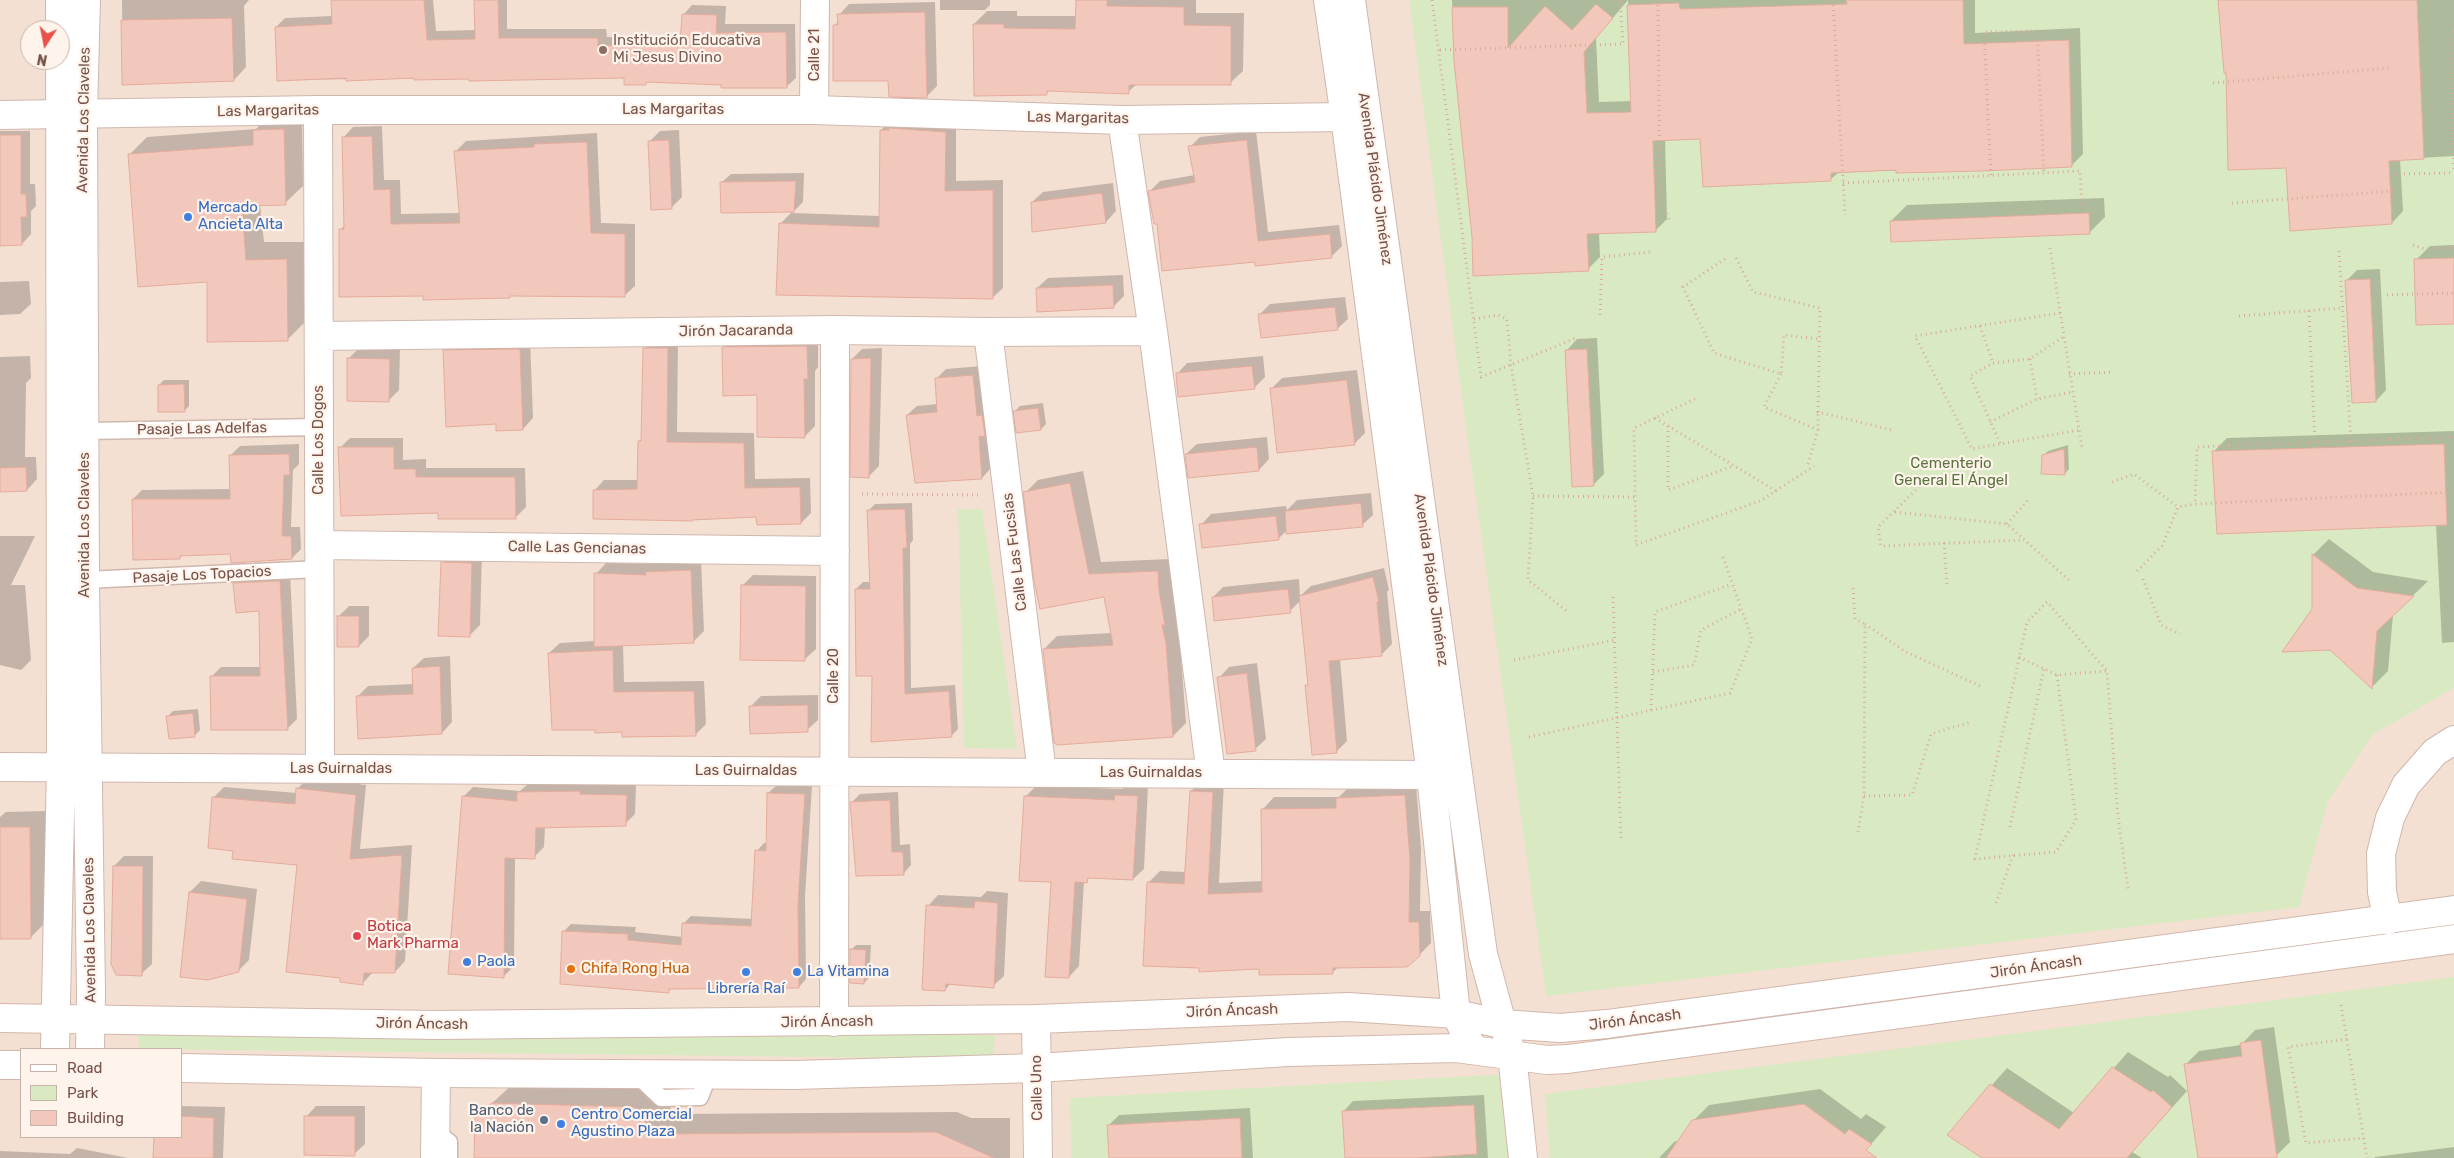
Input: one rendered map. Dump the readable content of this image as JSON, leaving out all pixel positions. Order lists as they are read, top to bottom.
{
  "streets": {
    "street": [
      "Calle 21",
      "Las Margaritas",
      "Avenida Los Claveles",
      "Avenida Plácido Jiménez",
      "Jirón Jacaranda",
      "Calle Los Dogos",
      "Calle Las Gencianas",
      "Calle Las Fucsias",
      "Calle 20",
      "Las Guirnaldas",
      "Jirón Áncash",
      "Calle Uno"
    ],
    "lane": ["Pasaje Las Adelfas", "Pasaje Los Topacios"]
  },
  "crossings": [
    ["Calle 21", "Las Margaritas"],
    ["Las Margaritas", "Avenida Los Claveles"],
    ["Las Margaritas", "Avenida Plácido Jiménez"],
    ["Las Margaritas", "Calle Los Dogos"],
    ["Avenida Los Claveles", "Pasaje Las Adelfas"],
    ["Avenida Los Claveles", "Pasaje Los Topacios"],
    ["Avenida Los Claveles", "Las Guirnaldas"],
    ["Avenida Los Claveles", "Jirón Áncash"],
    ["Avenida Plácido Jiménez", "Las Guirnaldas"],
    ["Avenida Plácido Jiménez", "Jirón Áncash"],
    ["Jirón Jacaranda", "Calle Los Dogos"],
    ["Jirón Jacaranda", "Calle Las Fucsias"],
    ["Jirón Jacaranda", "Calle 20"],
    ["Pasaje Las Adelfas", "Calle Los Dogos"],
    ["Calle Los Dogos", "Calle Las Gencianas"],
    ["Calle Los Dogos", "Pasaje Los Topacios"],
    ["Calle Los Dogos", "Las Guirnaldas"],
    ["Calle Las Gencianas", "Pasaje Los Topacios"],
    ["Calle Las Gencianas", "Calle 20"],
    ["Calle Las Fucsias", "Las Guirnaldas"],
    ["Calle 20", "Las Guirnaldas"],
    ["Calle 20", "Jirón Áncash"],
    ["Jirón Áncash", "Calle Uno"]
  ],
  "parks": ["Cementerio General El Ángel"],
  "places": [
    "Institución Educativa Mi Jesus Divino",
    "Mercado Ancieta Alta",
    "Botica Mark Pharma",
    "Paola",
    "Chifa Rong Hua",
    "Librería Raí",
    "La Vitamina",
    "Banco de la Nación",
    "Centro Comercial Agustino Plaza"
  ],
  "legend": ["Road", "Park", "Building"],
  "north": "bottom"
}
